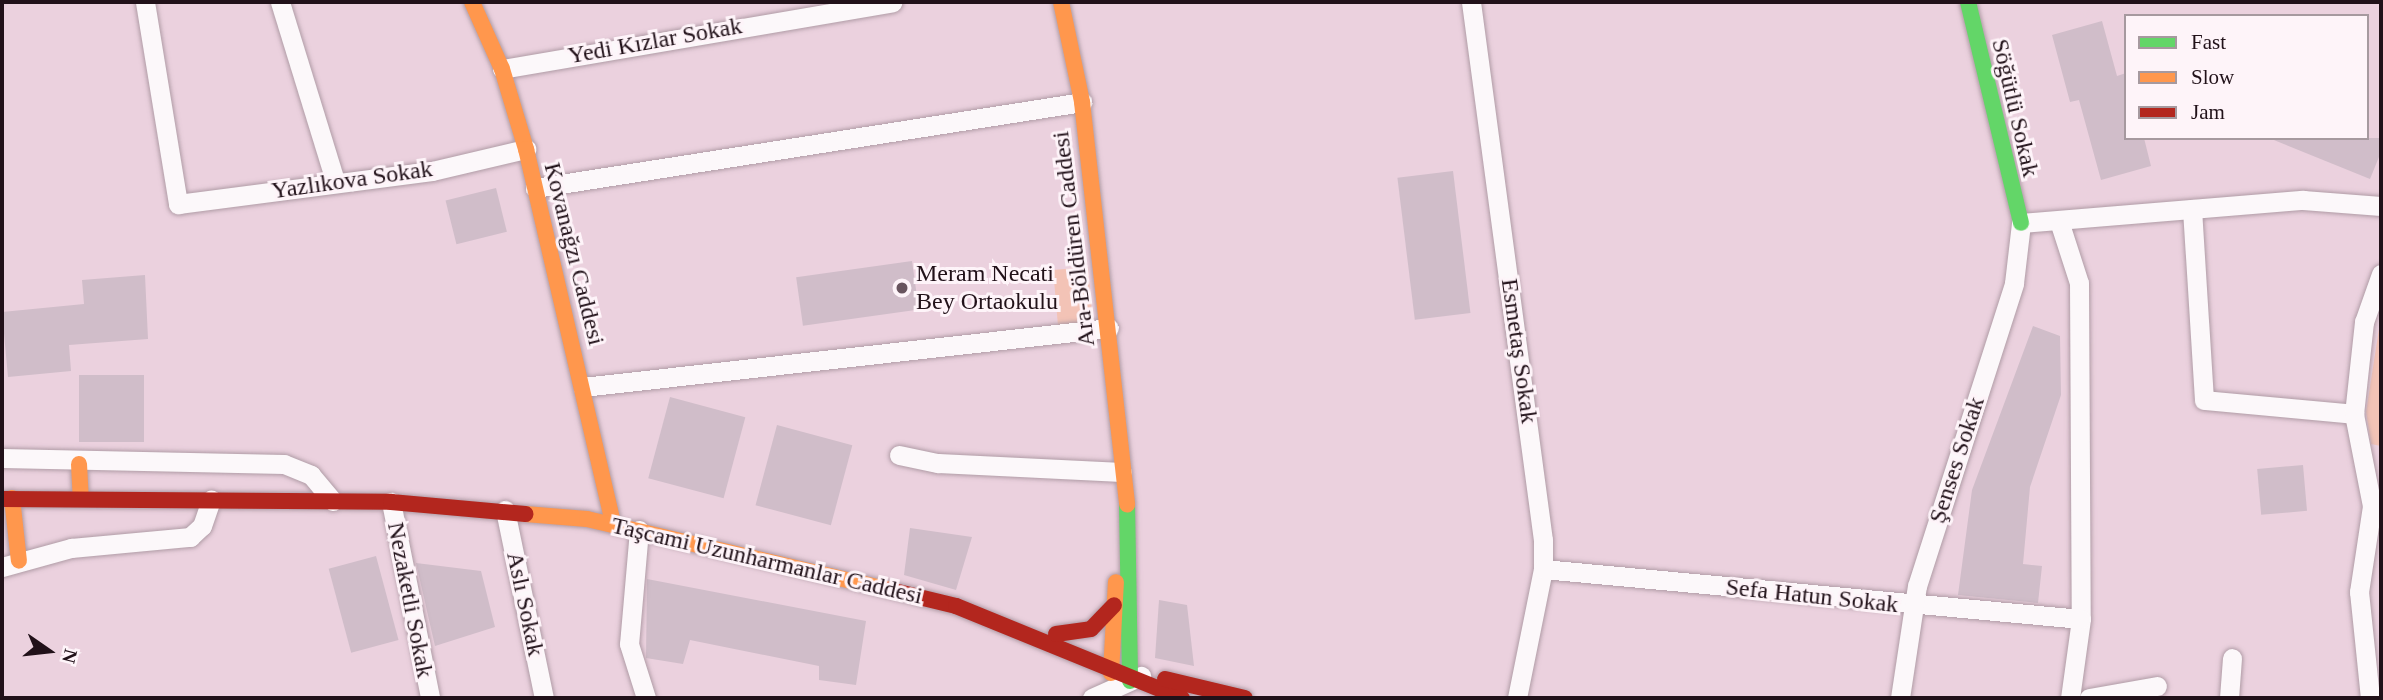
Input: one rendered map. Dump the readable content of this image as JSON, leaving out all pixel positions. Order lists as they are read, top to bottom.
{
  "streets": {
    "street": [
      "Yedi Kızlar Sokak",
      "Söğütlü Sokak",
      "Yazlıkova Sokak",
      "Ara-Böldüren Caddesi",
      "Kovanağzı Caddesi",
      "Esmetaş Sokak",
      "Şenses Sokak",
      "Taşcami Uzunharmanlar Caddesi",
      "Sefa Hatun Sokak",
      "Nezaketli Sokak",
      "Aslı Sokak"
    ]
  },
  "crossings": [
    ["Yedi Kızlar Sokak", "Kovanağzı Caddesi"],
    ["Söğütlü Sokak", "Şenses Sokak"],
    ["Yazlıkova Sokak", "Kovanağzı Caddesi"],
    ["Ara-Böldüren Caddesi", "Taşcami Uzunharmanlar Caddesi"],
    ["Kovanağzı Caddesi", "Taşcami Uzunharmanlar Caddesi"],
    ["Esmetaş Sokak", "Sefa Hatun Sokak"],
    ["Şenses Sokak", "Sefa Hatun Sokak"],
    ["Taşcami Uzunharmanlar Caddesi", "Nezaketli Sokak"],
    ["Taşcami Uzunharmanlar Caddesi", "Aslı Sokak"]
  ],
  "places": ["Meram Necati Bey Ortaokulu"],
  "legend": ["Fast", "Slow", "Jam"],
  "north": "right"
}
